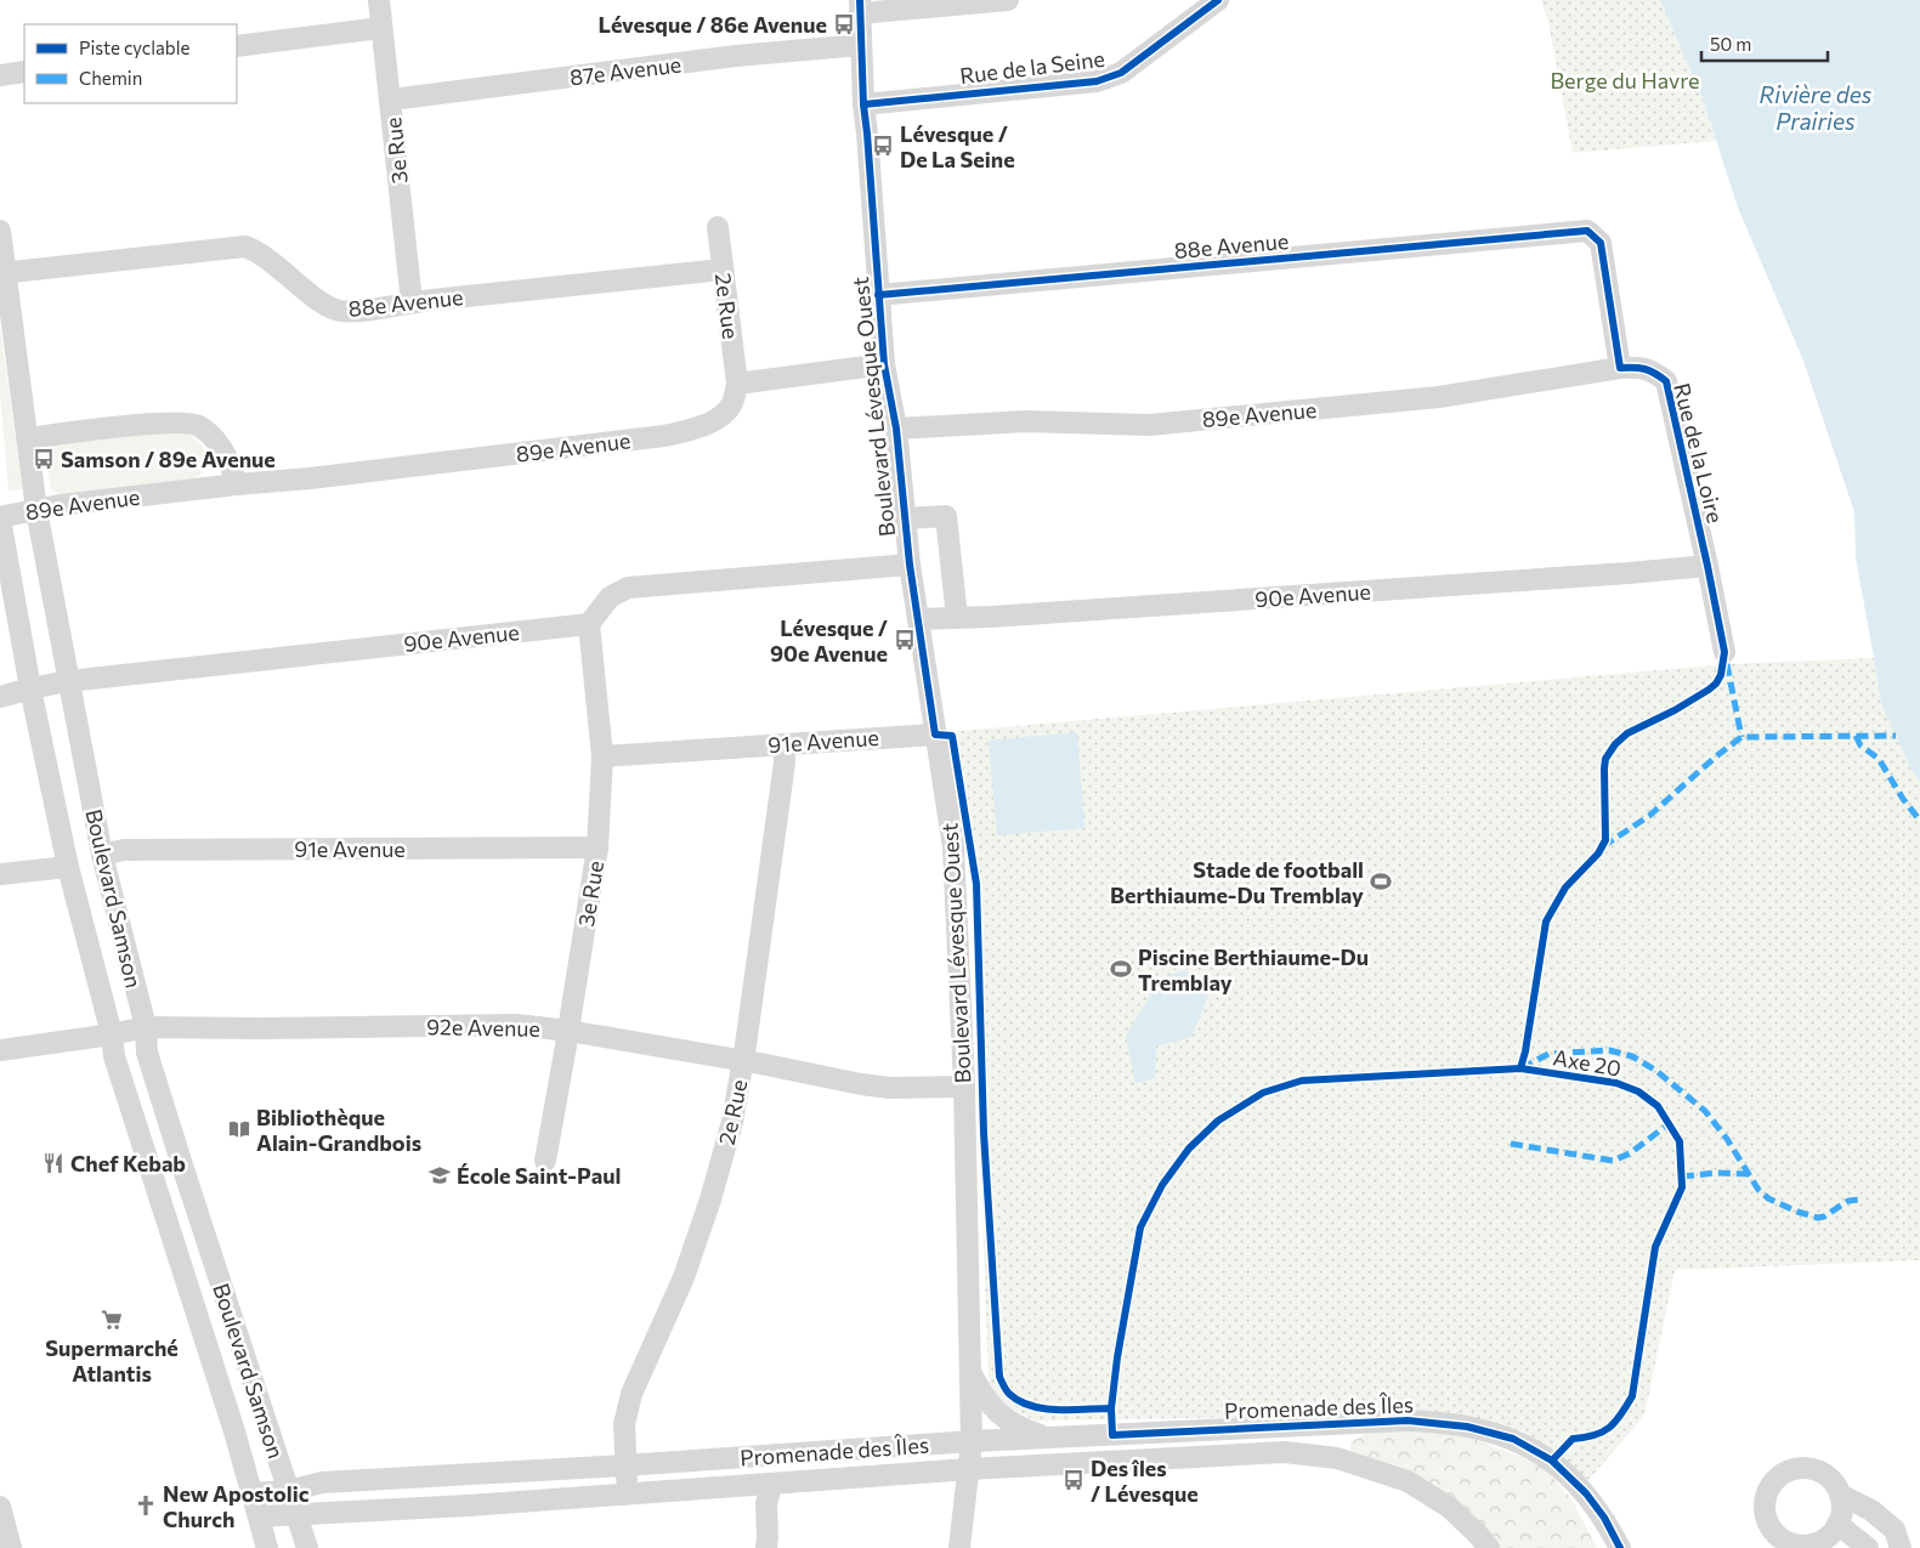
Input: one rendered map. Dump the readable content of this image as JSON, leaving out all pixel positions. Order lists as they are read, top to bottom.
{
  "streets": {
    "street": [
      "Rue de la Seine",
      "87e Avenue",
      "3e Rue",
      "88e Avenue",
      "2e Rue",
      "Boulevard Lévesque Ouest",
      "89e Avenue",
      "Rue de la Loire",
      "90e Avenue",
      "91e Avenue",
      "Boulevard Samson",
      "92e Avenue",
      "Promenade des Îles"
    ],
    "cycle path": ["Axe 20"]
  },
  "crossings": [
    ["Rue de la Seine", "Boulevard Lévesque Ouest"],
    ["87e Avenue", "3e Rue"],
    ["87e Avenue", "Boulevard Lévesque Ouest"],
    ["3e Rue", "88e Avenue"],
    ["3e Rue", "90e Avenue"],
    ["3e Rue", "91e Avenue"],
    ["3e Rue", "92e Avenue"],
    ["88e Avenue", "2e Rue"],
    ["88e Avenue", "Boulevard Lévesque Ouest"],
    ["88e Avenue", "89e Avenue"],
    ["88e Avenue", "Rue de la Loire"],
    ["88e Avenue", "Boulevard Samson"],
    ["2e Rue", "89e Avenue"],
    ["2e Rue", "91e Avenue"],
    ["2e Rue", "92e Avenue"],
    ["2e Rue", "Promenade des Îles"],
    ["Boulevard Lévesque Ouest", "89e Avenue"],
    ["Boulevard Lévesque Ouest", "90e Avenue"],
    ["Boulevard Lévesque Ouest", "91e Avenue"],
    ["Boulevard Lévesque Ouest", "92e Avenue"],
    ["Boulevard Lévesque Ouest", "Promenade des Îles"],
    ["89e Avenue", "Rue de la Loire"],
    ["89e Avenue", "Boulevard Samson"],
    ["Rue de la Loire", "90e Avenue"],
    ["90e Avenue", "Boulevard Samson"],
    ["91e Avenue", "Boulevard Samson"],
    ["Boulevard Samson", "92e Avenue"],
    ["Boulevard Samson", "Promenade des Îles"]
  ],
  "water": ["Rivière des Prairies"],
  "parks": ["Berge du Havre"],
  "places": {
    "bus stop": [
      "Lévesque / 86e Avenue",
      "Lévesque / De La Seine",
      "Samson / 89e Avenue",
      "Lévesque / 90e Avenue",
      "Des îles / Lévesque"
    ],
    "sports": ["Stade de football Berthiaume-Du Tremblay", "Piscine Berthiaume-Du Tremblay"],
    "library": ["Bibliothèque Alain-Grandbois"],
    "restaurant": ["Chef Kebab"],
    "school or university": ["École Saint-Paul"],
    "supermarket": ["Supermarché Atlantis"],
    "church": ["New Apostolic Church"]
  },
  "legend": ["Piste cyclable", "Chemin"],
  "scale_bar": "50 m"
}
